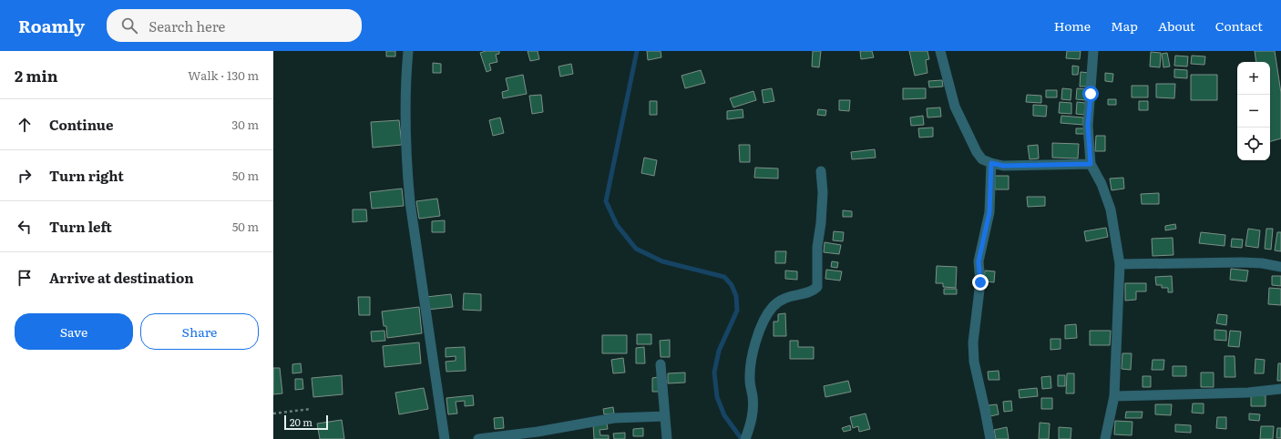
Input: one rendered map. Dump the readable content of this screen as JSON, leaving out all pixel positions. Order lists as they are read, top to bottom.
{
  "scale_bar": "20 m",
  "page": {
    "header": "Roamly",
    "search": "Search here",
    "nav": [
      "Home",
      "Map",
      "About",
      "Contact"
    ],
    "heading": ["2 min", "Walk · 130 m"],
    "map_buttons": ["+", "−"],
    "list": [
      ["Continue", "30 m"],
      ["Turn right", "50 m"],
      ["Turn left", "50 m"],
      "Arrive at destination"
    ],
    "buttons": ["Save", "Share"],
    "scale": "20 m"
  }
}
